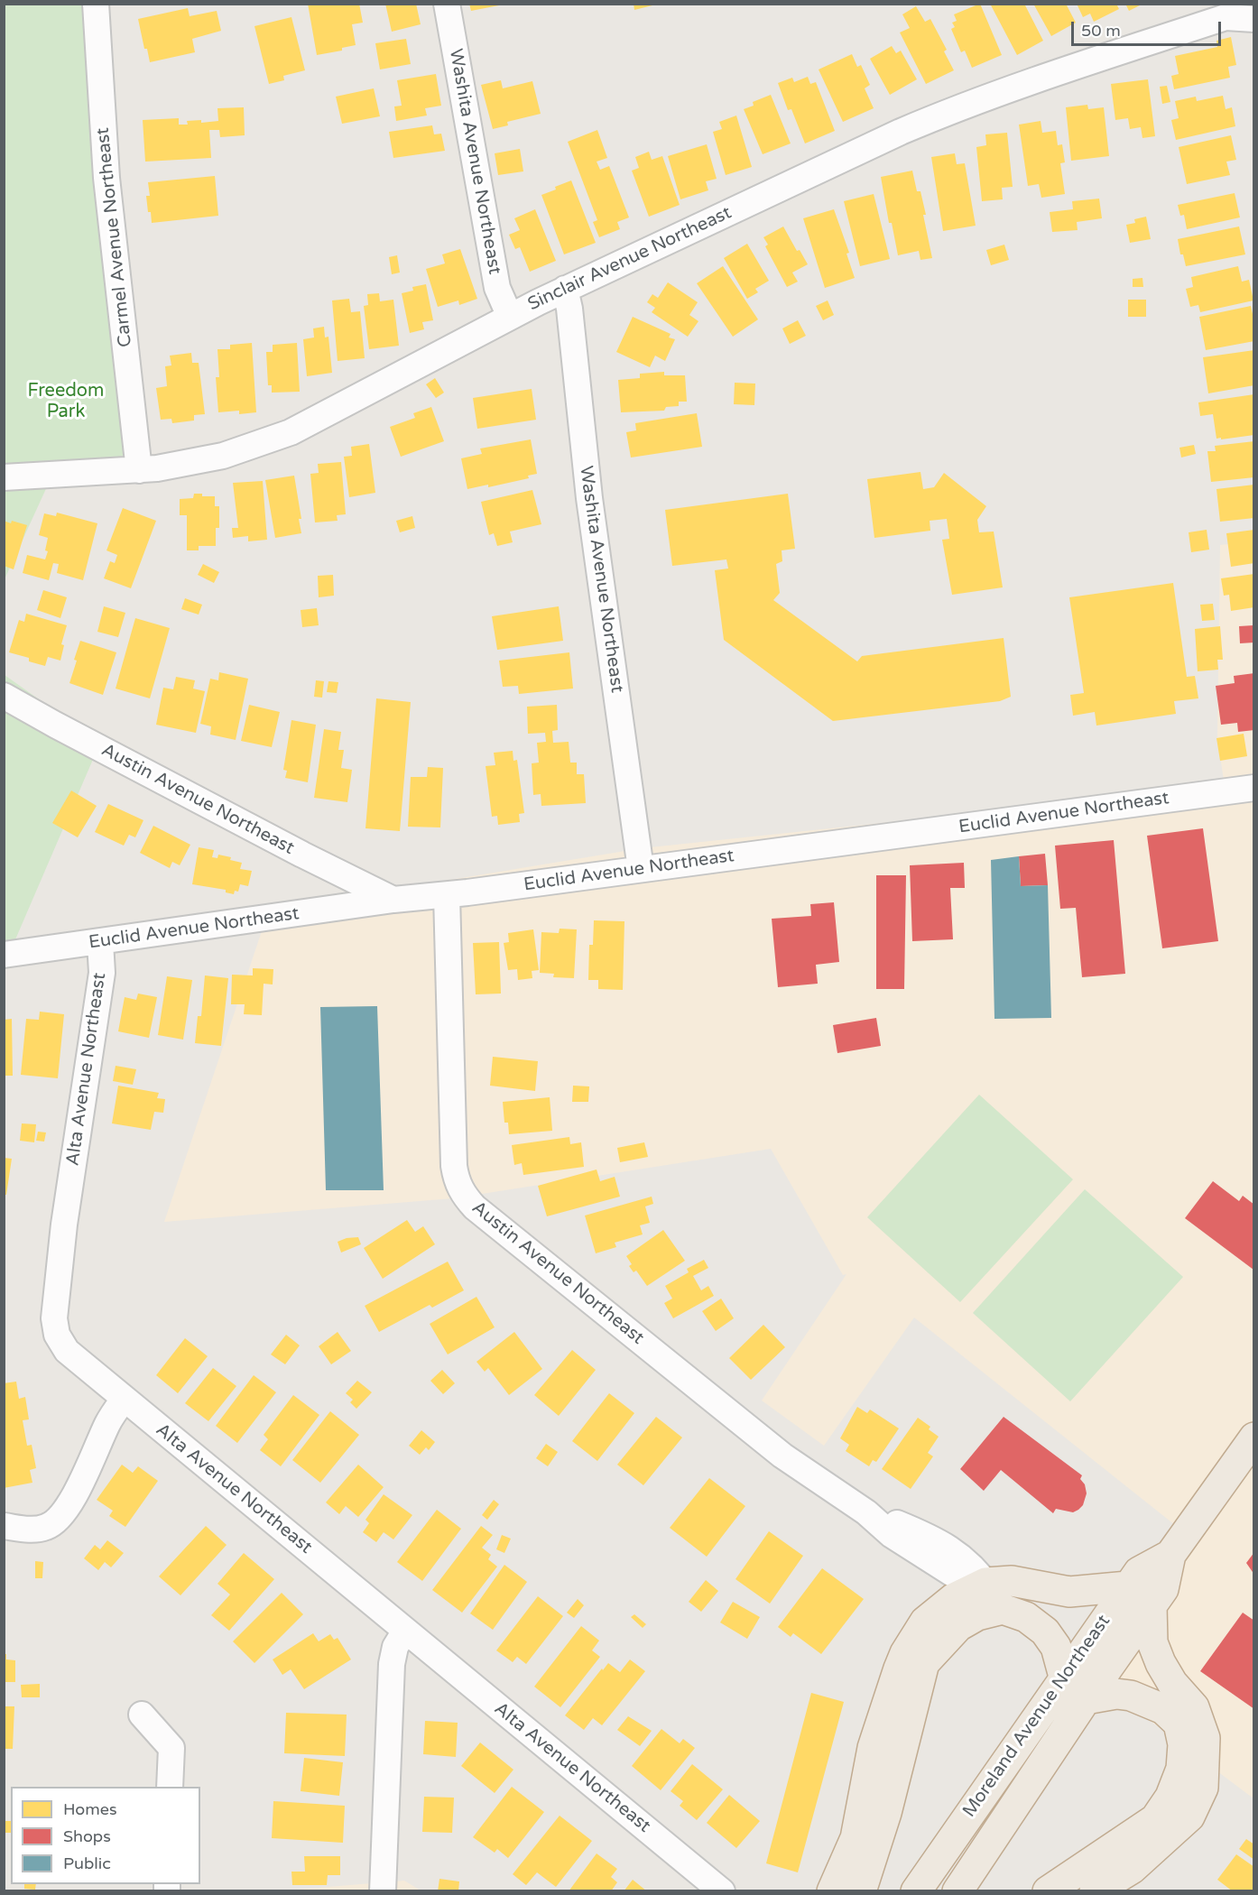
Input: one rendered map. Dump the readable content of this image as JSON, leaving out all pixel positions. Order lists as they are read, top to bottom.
{
  "streets": {
    "highway": ["Moreland Avenue Northeast"],
    "street": [
      "Washita Avenue Northeast",
      "Carmel Avenue Northeast",
      "Sinclair Avenue Northeast",
      "Austin Avenue Northeast",
      "Euclid Avenue Northeast",
      "Alta Avenue Northeast"
    ]
  },
  "crossings": [
    ["Washita Avenue Northeast", "Sinclair Avenue Northeast"],
    ["Washita Avenue Northeast", "Euclid Avenue Northeast"],
    ["Carmel Avenue Northeast", "Sinclair Avenue Northeast"],
    ["Austin Avenue Northeast", "Euclid Avenue Northeast"],
    ["Euclid Avenue Northeast", "Alta Avenue Northeast"]
  ],
  "parks": ["Freedom Park"],
  "legend": ["Homes", "Shops", "Public"],
  "scale_bar": "50 m"
}
